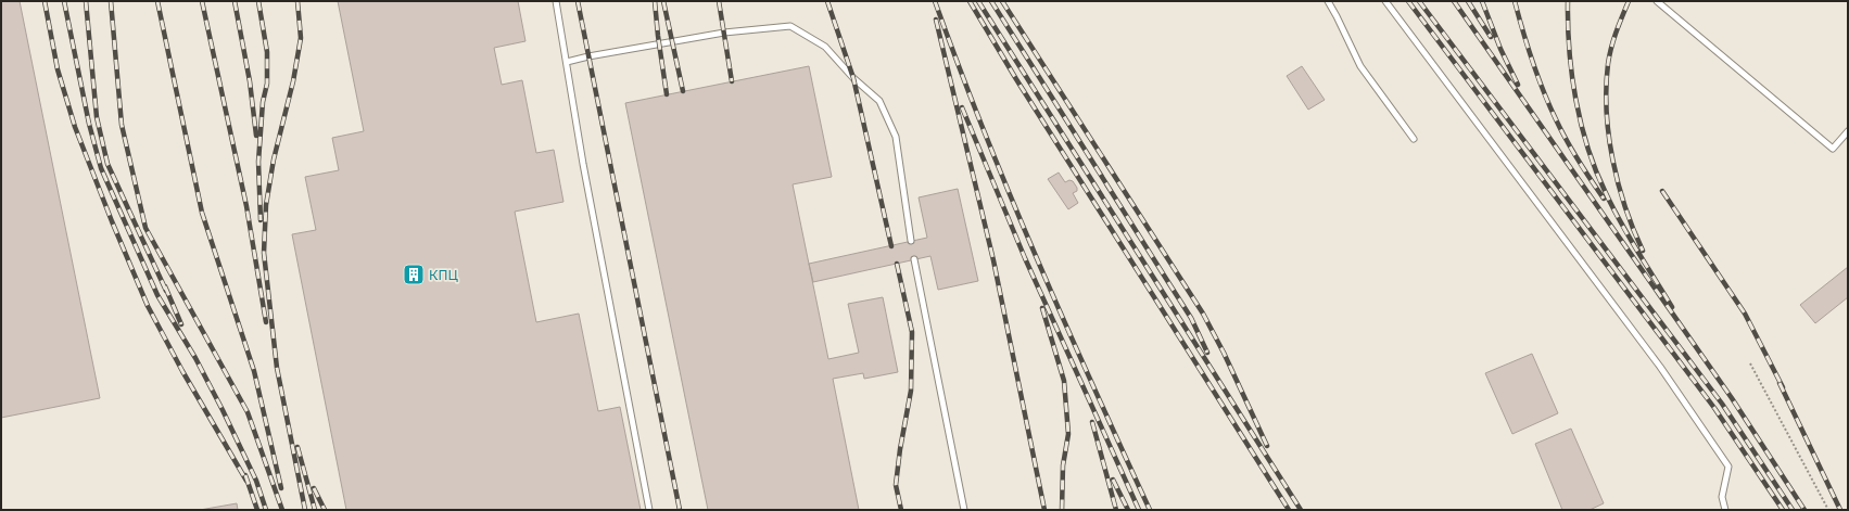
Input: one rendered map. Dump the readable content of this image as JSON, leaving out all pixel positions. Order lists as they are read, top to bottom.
{
  "places": {
    "building": ["КПЦ"]
  }
}
